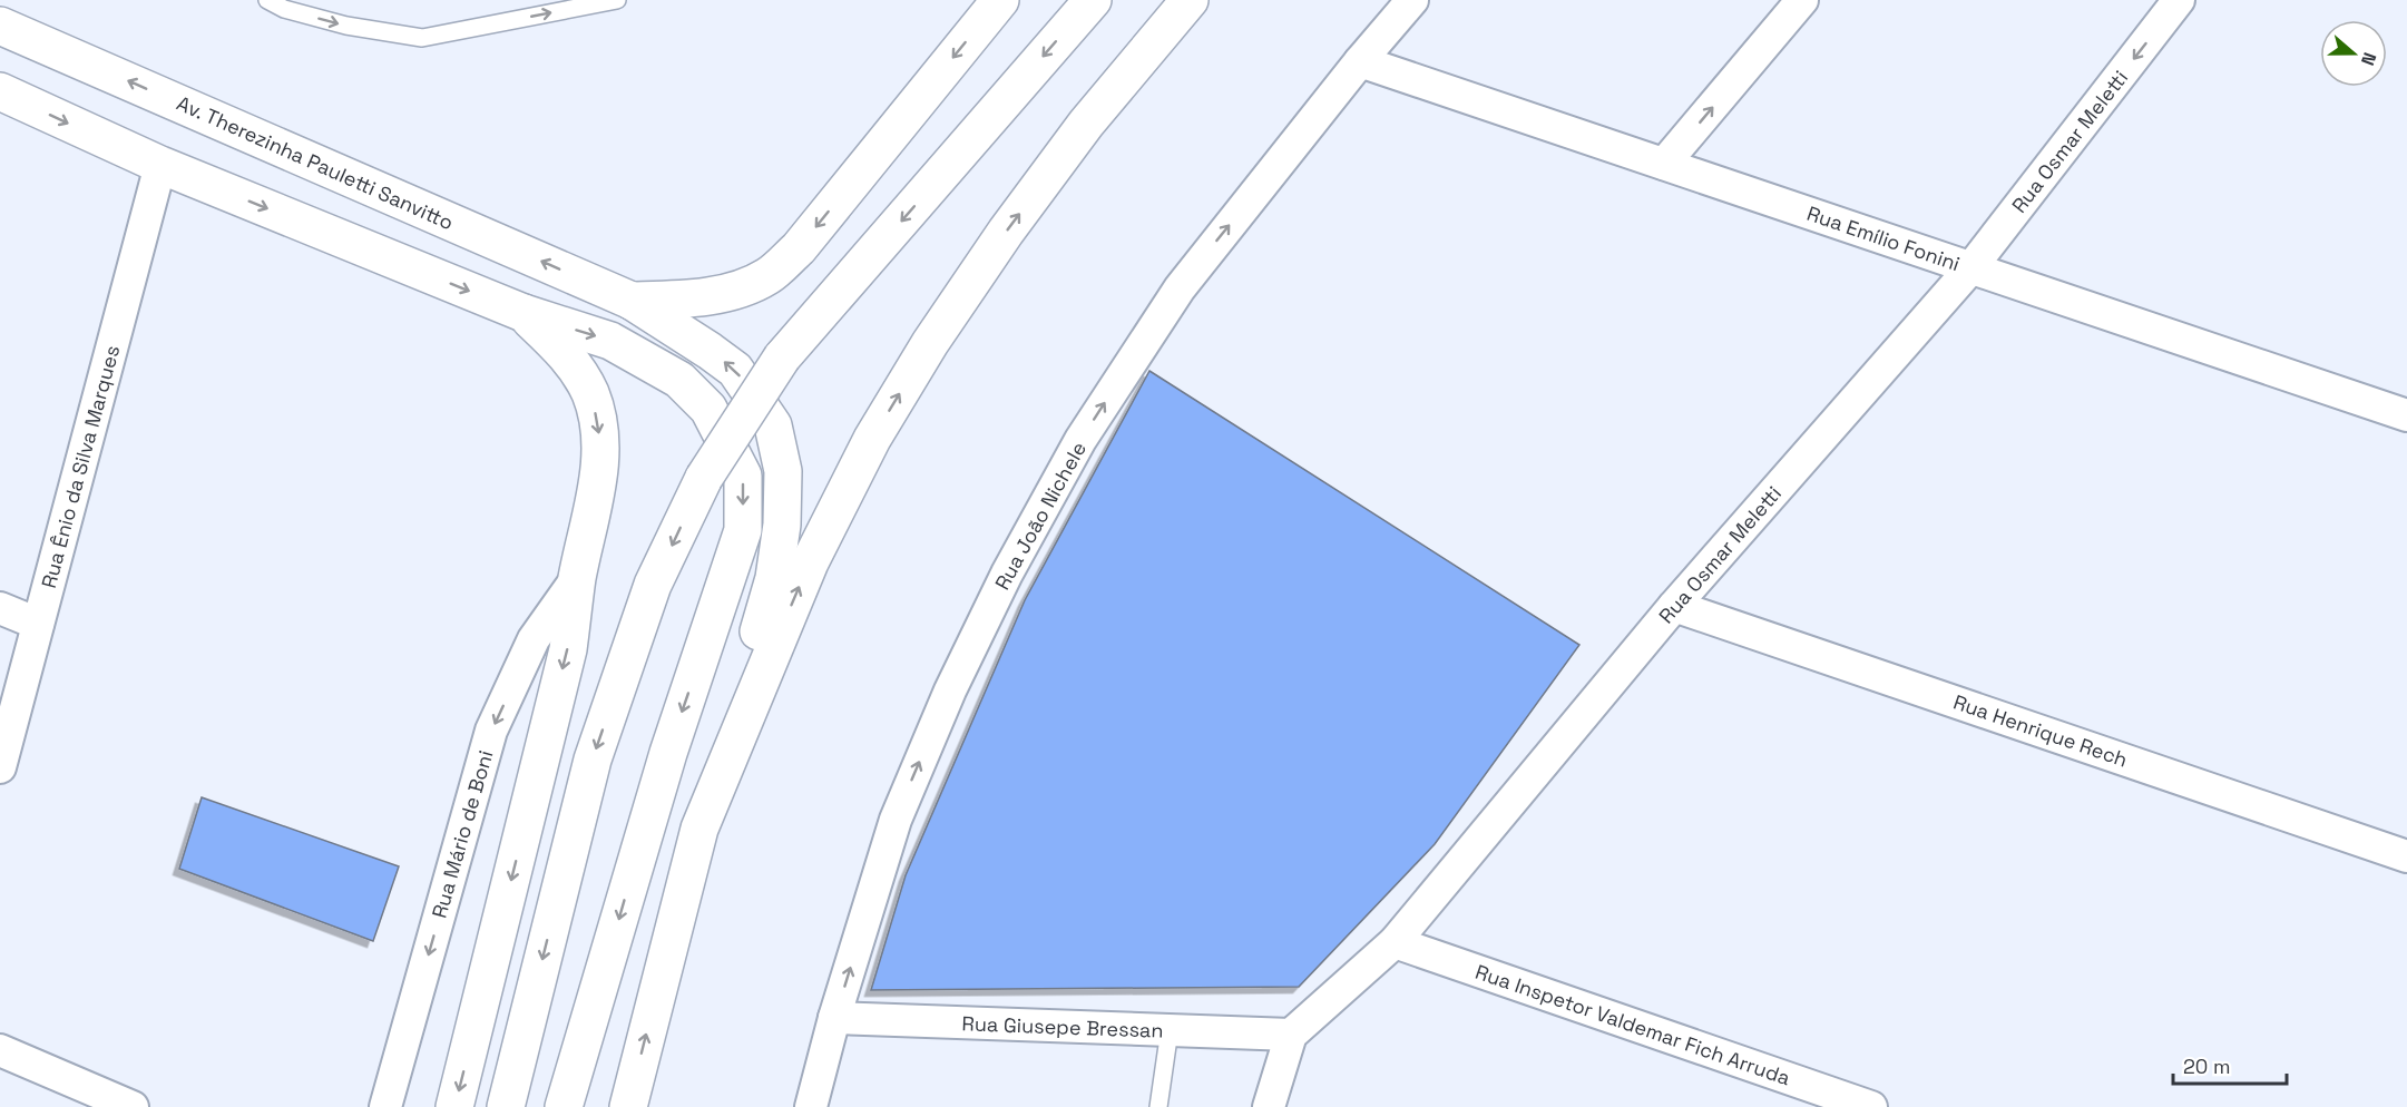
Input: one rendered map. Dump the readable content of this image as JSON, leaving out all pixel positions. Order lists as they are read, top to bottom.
{
  "streets": {
    "main road": ["Av. Therezinha Pauletti Sanvitto"],
    "street": [
      "Rua Osmar Meletti",
      "Rua Emílio Fonini",
      "Rua Ênio da Silva Marques",
      "Rua João Nichele",
      "Rua Henrique Rech",
      "Rua Mário de Boni",
      "Rua Inspetor Valdemar Fich Arruda",
      "Rua Giusepe Bressan"
    ]
  },
  "crossings": [
    ["Rua Osmar Meletti", "Rua Emílio Fonini"],
    ["Rua Osmar Meletti", "Rua Henrique Rech"],
    ["Rua Osmar Meletti", "Rua Inspetor Valdemar Fich Arruda"],
    ["Rua Osmar Meletti", "Rua Giusepe Bressan"],
    ["Rua Emílio Fonini", "Rua João Nichele"],
    ["Rua João Nichele", "Rua Giusepe Bressan"]
  ],
  "one_way": ["Av. Therezinha Pauletti Sanvitto", "Rua João Nichele", "Rua Mário de Boni"],
  "scale_bar": "20 m",
  "north": "right"
}
